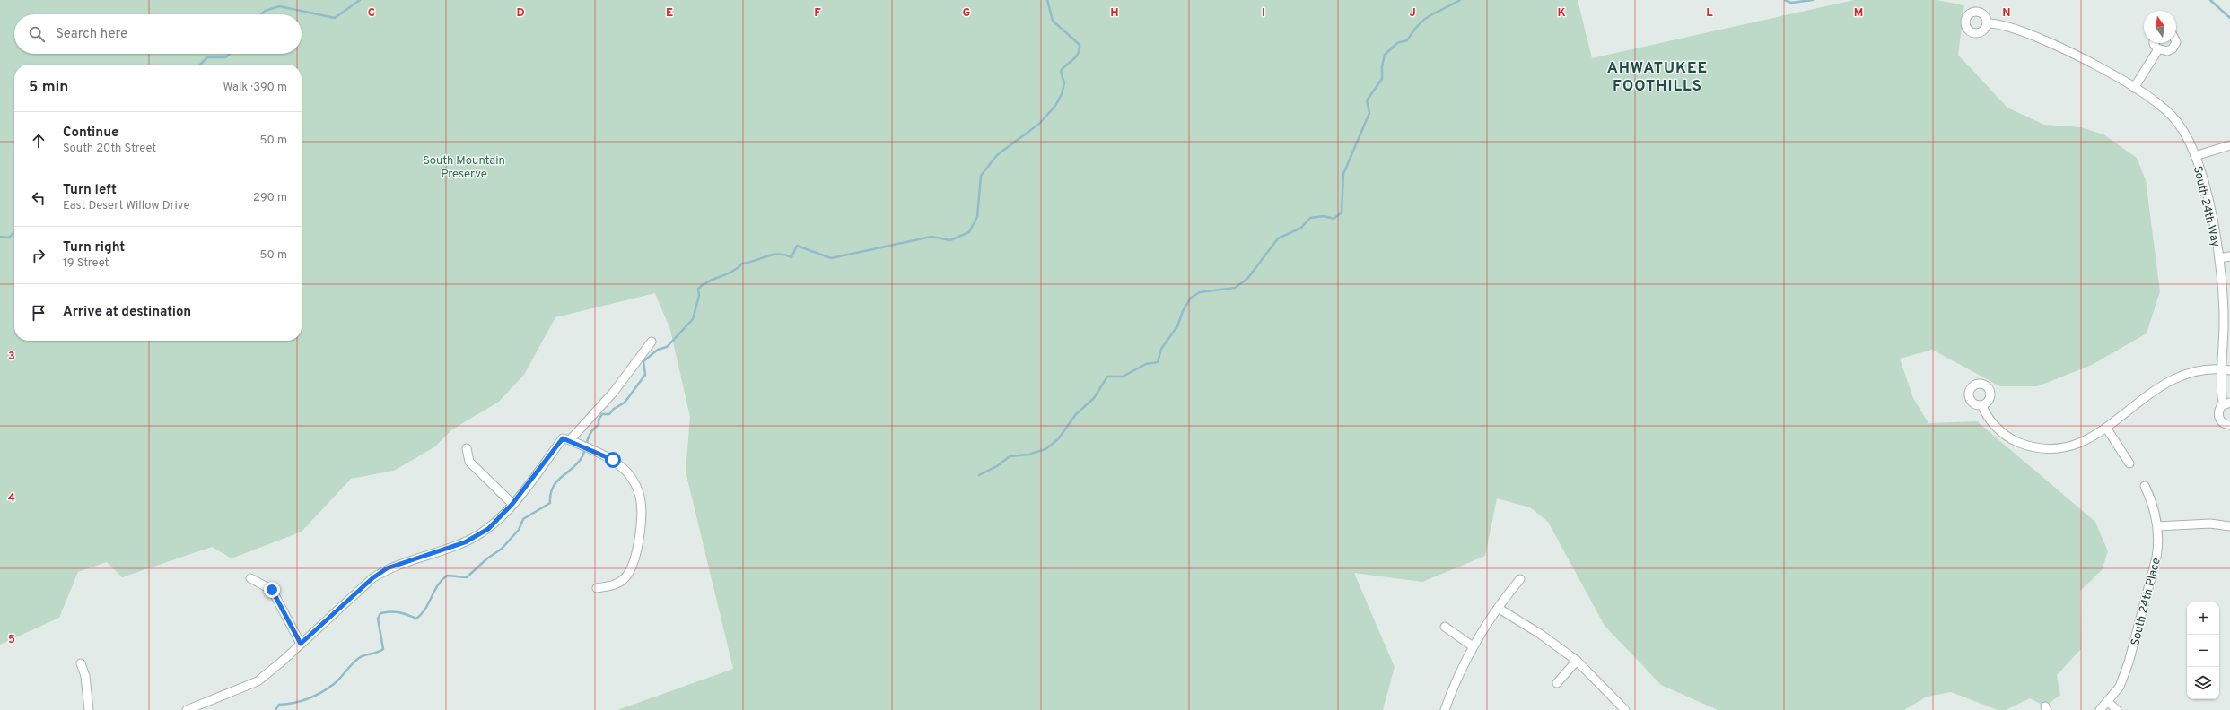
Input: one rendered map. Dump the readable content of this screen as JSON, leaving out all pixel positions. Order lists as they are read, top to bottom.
{
  "streets": {
    "street": ["South 24th Way", "South 24th Place"]
  },
  "districts": ["AHWATUKEE FOOTHILLS"],
  "parks": ["South Mountain Preserve"],
  "north": "top",
  "page": {
    "search": "Search here",
    "heading": ["5 min", "Walk · 390 m"],
    "list": [
      ["Continue", "South 20th Street", "50 m"],
      ["Turn left", "East Desert Willow Drive", "290 m"],
      ["Turn right", "19 Street", "50 m"],
      "Arrive at destination"
    ],
    "map_buttons": ["+", "−"]
  },
  "grid": {
    "columns": [
      "C",
      "D",
      "E",
      "F",
      "G",
      "H",
      "I",
      "J",
      "K",
      "L",
      "M",
      "N"
    ],
    "rows": ["3", "4", "5"]
  }
}
